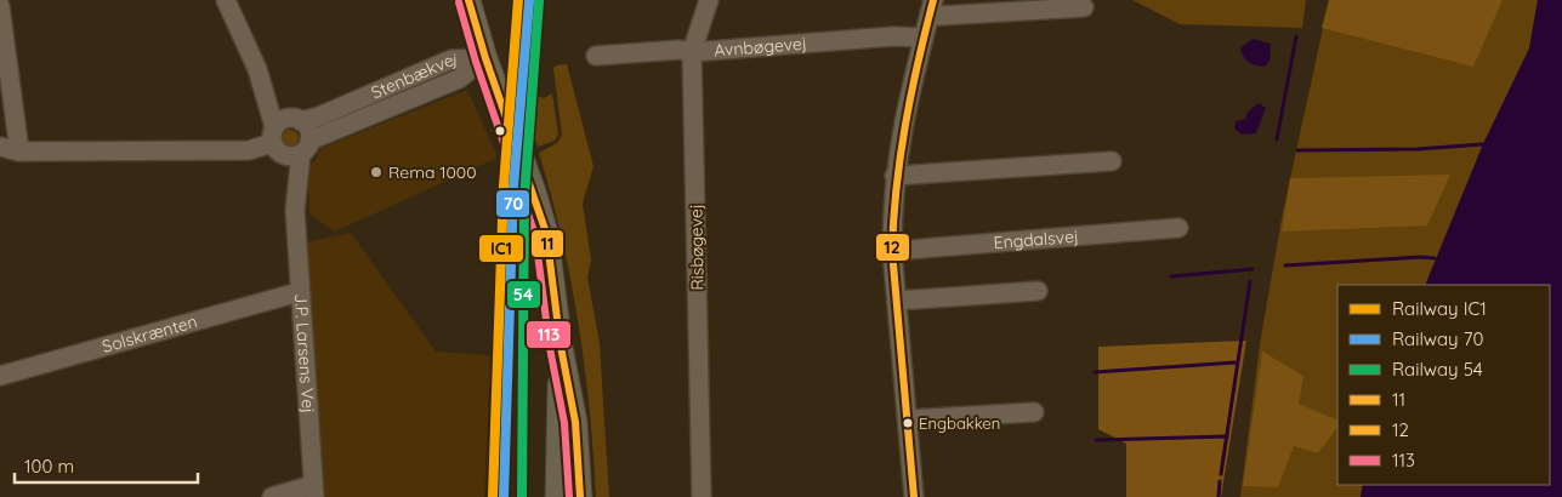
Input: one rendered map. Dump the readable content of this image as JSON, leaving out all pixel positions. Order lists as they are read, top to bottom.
{
  "streets": {
    "street": [
      "Avnbøgevej",
      "Stenbækvej",
      "Engdalsvej",
      "Risbøgevej",
      "Solskrænten",
      "J.P. Larsens Vej"
    ]
  },
  "crossings": [
    ["Avnbøgevej", "Risbøgevej"],
    ["Stenbækvej", "J.P. Larsens Vej"],
    ["Solskrænten", "J.P. Larsens Vej"]
  ],
  "places": ["Rema 1000", "Engbakken"],
  "lines": [
    "rail line IC1",
    "transit line 11",
    "transit line 12",
    "rail line 70",
    "rail line 54",
    "transit line 113"
  ],
  "legend": [
    "Railway IC1",
    "Railway 70",
    "Railway 54",
    "11",
    "12",
    "113"
  ],
  "scale_bar": "100 m"
}
